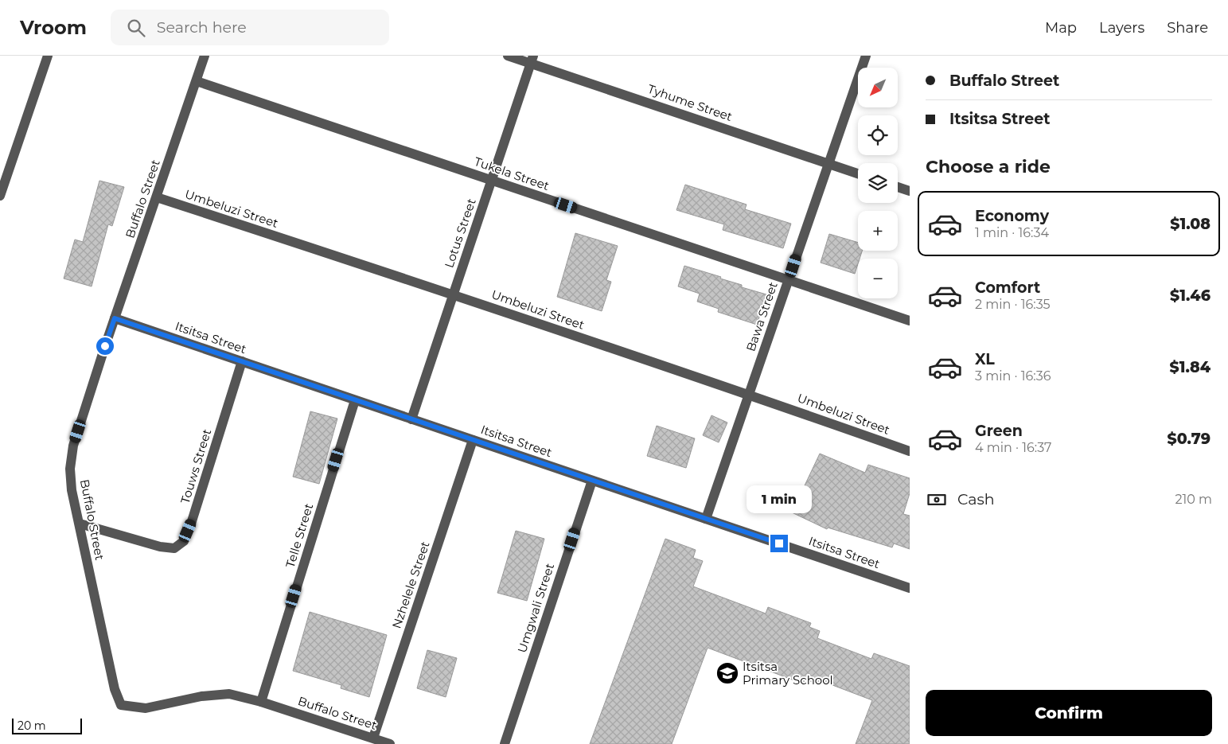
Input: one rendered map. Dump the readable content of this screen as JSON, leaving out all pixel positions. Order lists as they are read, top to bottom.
{
  "streets": {
    "street": [
      "Tyhume Street",
      "Tukela Street",
      "Buffalo Street",
      "Umbeluzi Street",
      "Lotus Street",
      "Bawa Street",
      "Itsitsa Street",
      "Touws Street",
      "Telle Street",
      "Nzhelele Street",
      "Umgwali Street"
    ]
  },
  "crossings": [
    ["Tyhume Street", "Lotus Street"],
    ["Tyhume Street", "Bawa Street"],
    ["Tukela Street", "Buffalo Street"],
    ["Tukela Street", "Lotus Street"],
    ["Tukela Street", "Bawa Street"],
    ["Buffalo Street", "Umbeluzi Street"],
    ["Buffalo Street", "Itsitsa Street"],
    ["Buffalo Street", "Touws Street"],
    ["Buffalo Street", "Telle Street"],
    ["Buffalo Street", "Nzhelele Street"],
    ["Umbeluzi Street", "Lotus Street"],
    ["Umbeluzi Street", "Bawa Street"],
    ["Lotus Street", "Itsitsa Street"],
    ["Bawa Street", "Itsitsa Street"],
    ["Itsitsa Street", "Touws Street"],
    ["Itsitsa Street", "Telle Street"],
    ["Itsitsa Street", "Nzhelele Street"],
    ["Itsitsa Street", "Umgwali Street"]
  ],
  "places": {
    "school or university": ["Itsitsa Primary School"]
  },
  "scale_bar": "20 m",
  "north": "bottom left",
  "page": {
    "header": "Vroom",
    "search": "Search here",
    "nav": ["Map", "Layers", "Share"],
    "banner": ["Buffalo Street", "Itsitsa Street"],
    "map_buttons": ["+", "−"],
    "heading": "Choose a ride",
    "list": [
      {
        "name": "Economy",
        "note": "1 min · 16:34",
        "value": "$1.08"
      },
      {
        "name": "Comfort",
        "note": "2 min · 16:35",
        "value": "$1.46"
      },
      {
        "name": "XL",
        "note": "3 min · 16:36",
        "value": "$1.84"
      },
      {
        "name": "Green",
        "note": "4 min · 16:37",
        "value": "$0.79"
      }
    ],
    "pay": ["Cash", "210 m"],
    "bubble": "1 min",
    "buttons": "Confirm",
    "scale": "20 m"
  }
}
